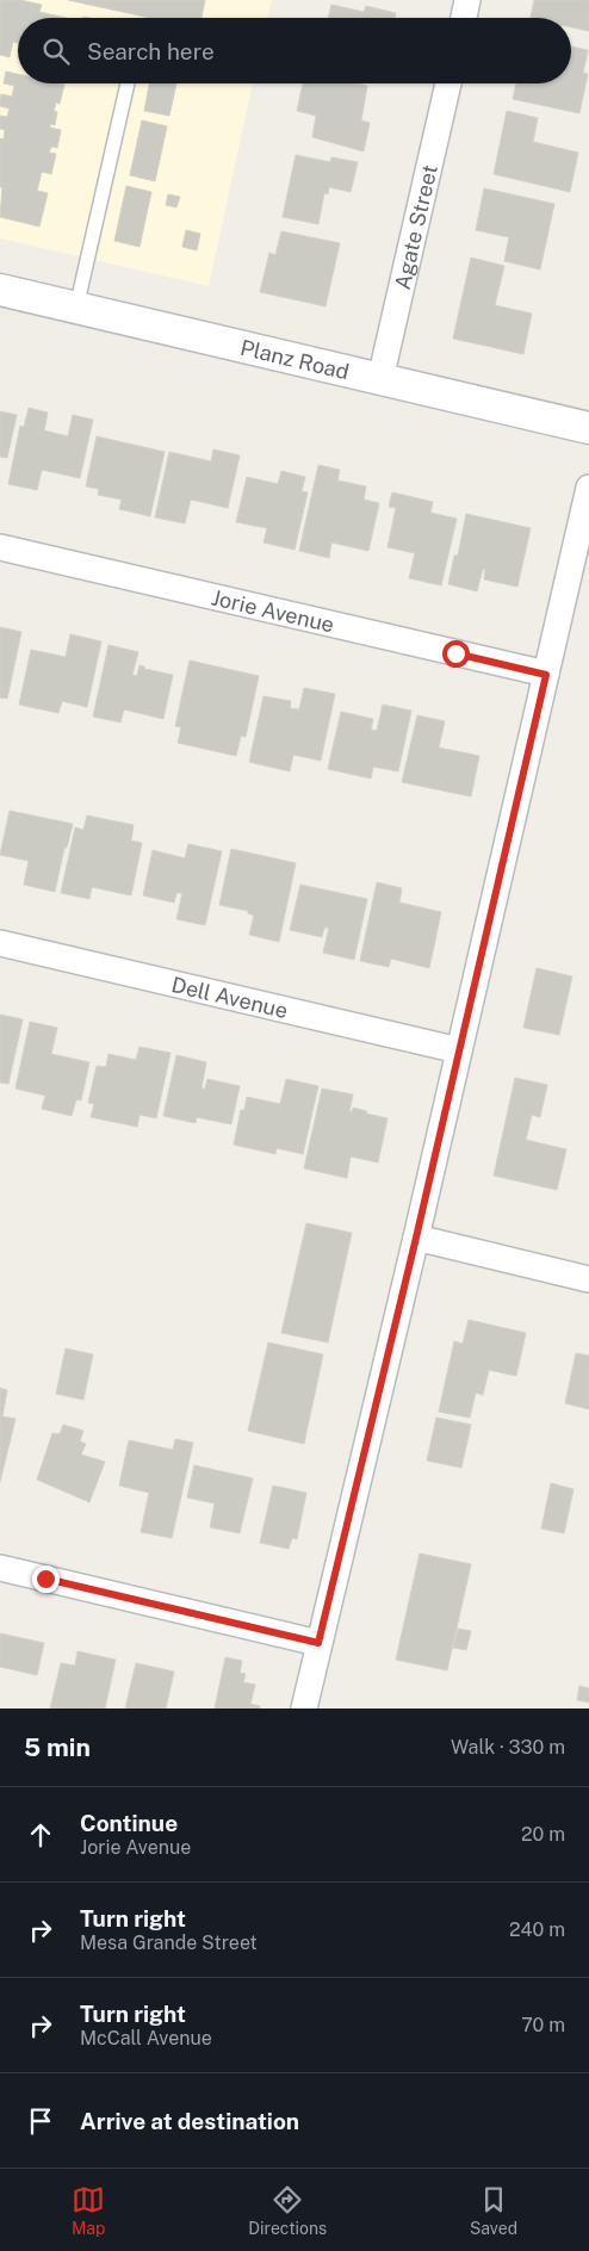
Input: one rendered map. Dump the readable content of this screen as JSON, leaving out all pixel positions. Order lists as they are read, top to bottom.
{
  "streets": {
    "street": [
      "Agate Street",
      "Planz Road",
      "Jorie Avenue",
      "Dell Avenue"
    ]
  },
  "crossings": [
    ["Agate Street", "Planz Road"]
  ],
  "page": {
    "search": "Search here",
    "heading": ["5 min", "Walk · 330 m"],
    "list": [
      ["Continue", "Jorie Avenue", "20 m"],
      ["Turn right", "Mesa Grande Street", "240 m"],
      ["Turn right", "McCall Avenue", "70 m"],
      "Arrive at destination"
    ],
    "nav": ["Map", "Directions", "Saved"]
  }
}
